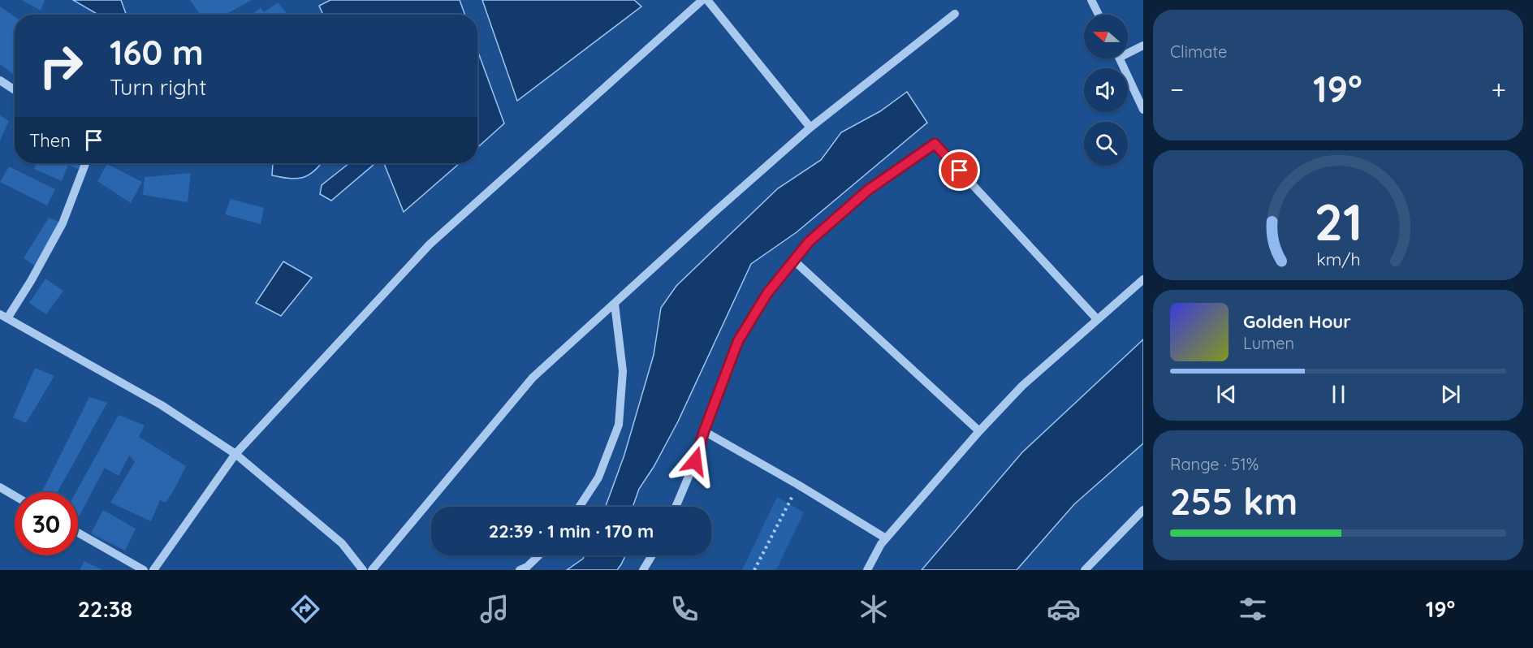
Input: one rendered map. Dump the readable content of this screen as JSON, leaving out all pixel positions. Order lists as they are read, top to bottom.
{
  "north": "left",
  "page": {
    "tile": [
      "Climate",
      ["Range · 51%", "255 km"]
    ],
    "turn": ["160 m", "Turn right"],
    "heat": ["−", "19°", "+"],
    "then": "Then",
    "song": ["Golden Hour", "Lumen"],
    "limit": "30",
    "trip": "22:39 · 1 min · 170 m",
    "tabs": ["22:38", "19°"],
    "gauge": ["21", "km/h"]
  }
}
